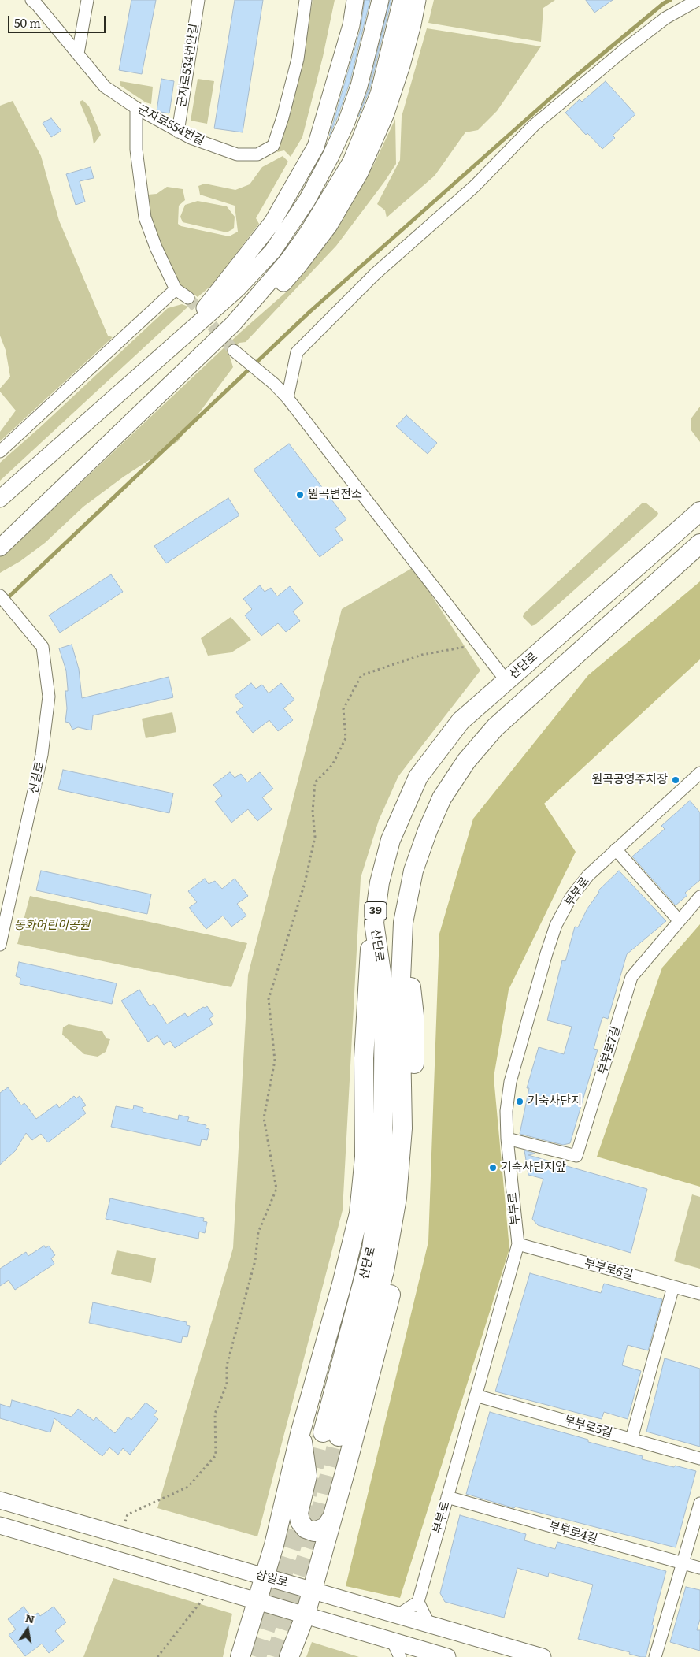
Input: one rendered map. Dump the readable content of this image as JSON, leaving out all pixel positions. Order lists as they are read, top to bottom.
{
  "streets": {
    "main road": ["산단로", "39", "삼일로"],
    "street": [
      "군자로534번안길",
      "군자로554번길",
      "신길로",
      "부부로",
      "부부로7길",
      "부부로6길",
      "부부로5길",
      "부부로4길"
    ]
  },
  "crossings": [
    ["군자로534번안길", "군자로554번길"],
    ["부부로", "부부로7길"],
    ["부부로", "부부로6길"],
    ["부부로", "부부로5길"],
    ["부부로", "부부로4길"]
  ],
  "parks": ["동화어린이공원"],
  "places": [
    "원곡변전소",
    "원곡공영주차장",
    "기숙사단지",
    "기숙사단지앞"
  ],
  "scale_bar": "50 m",
  "north": "top"
}
